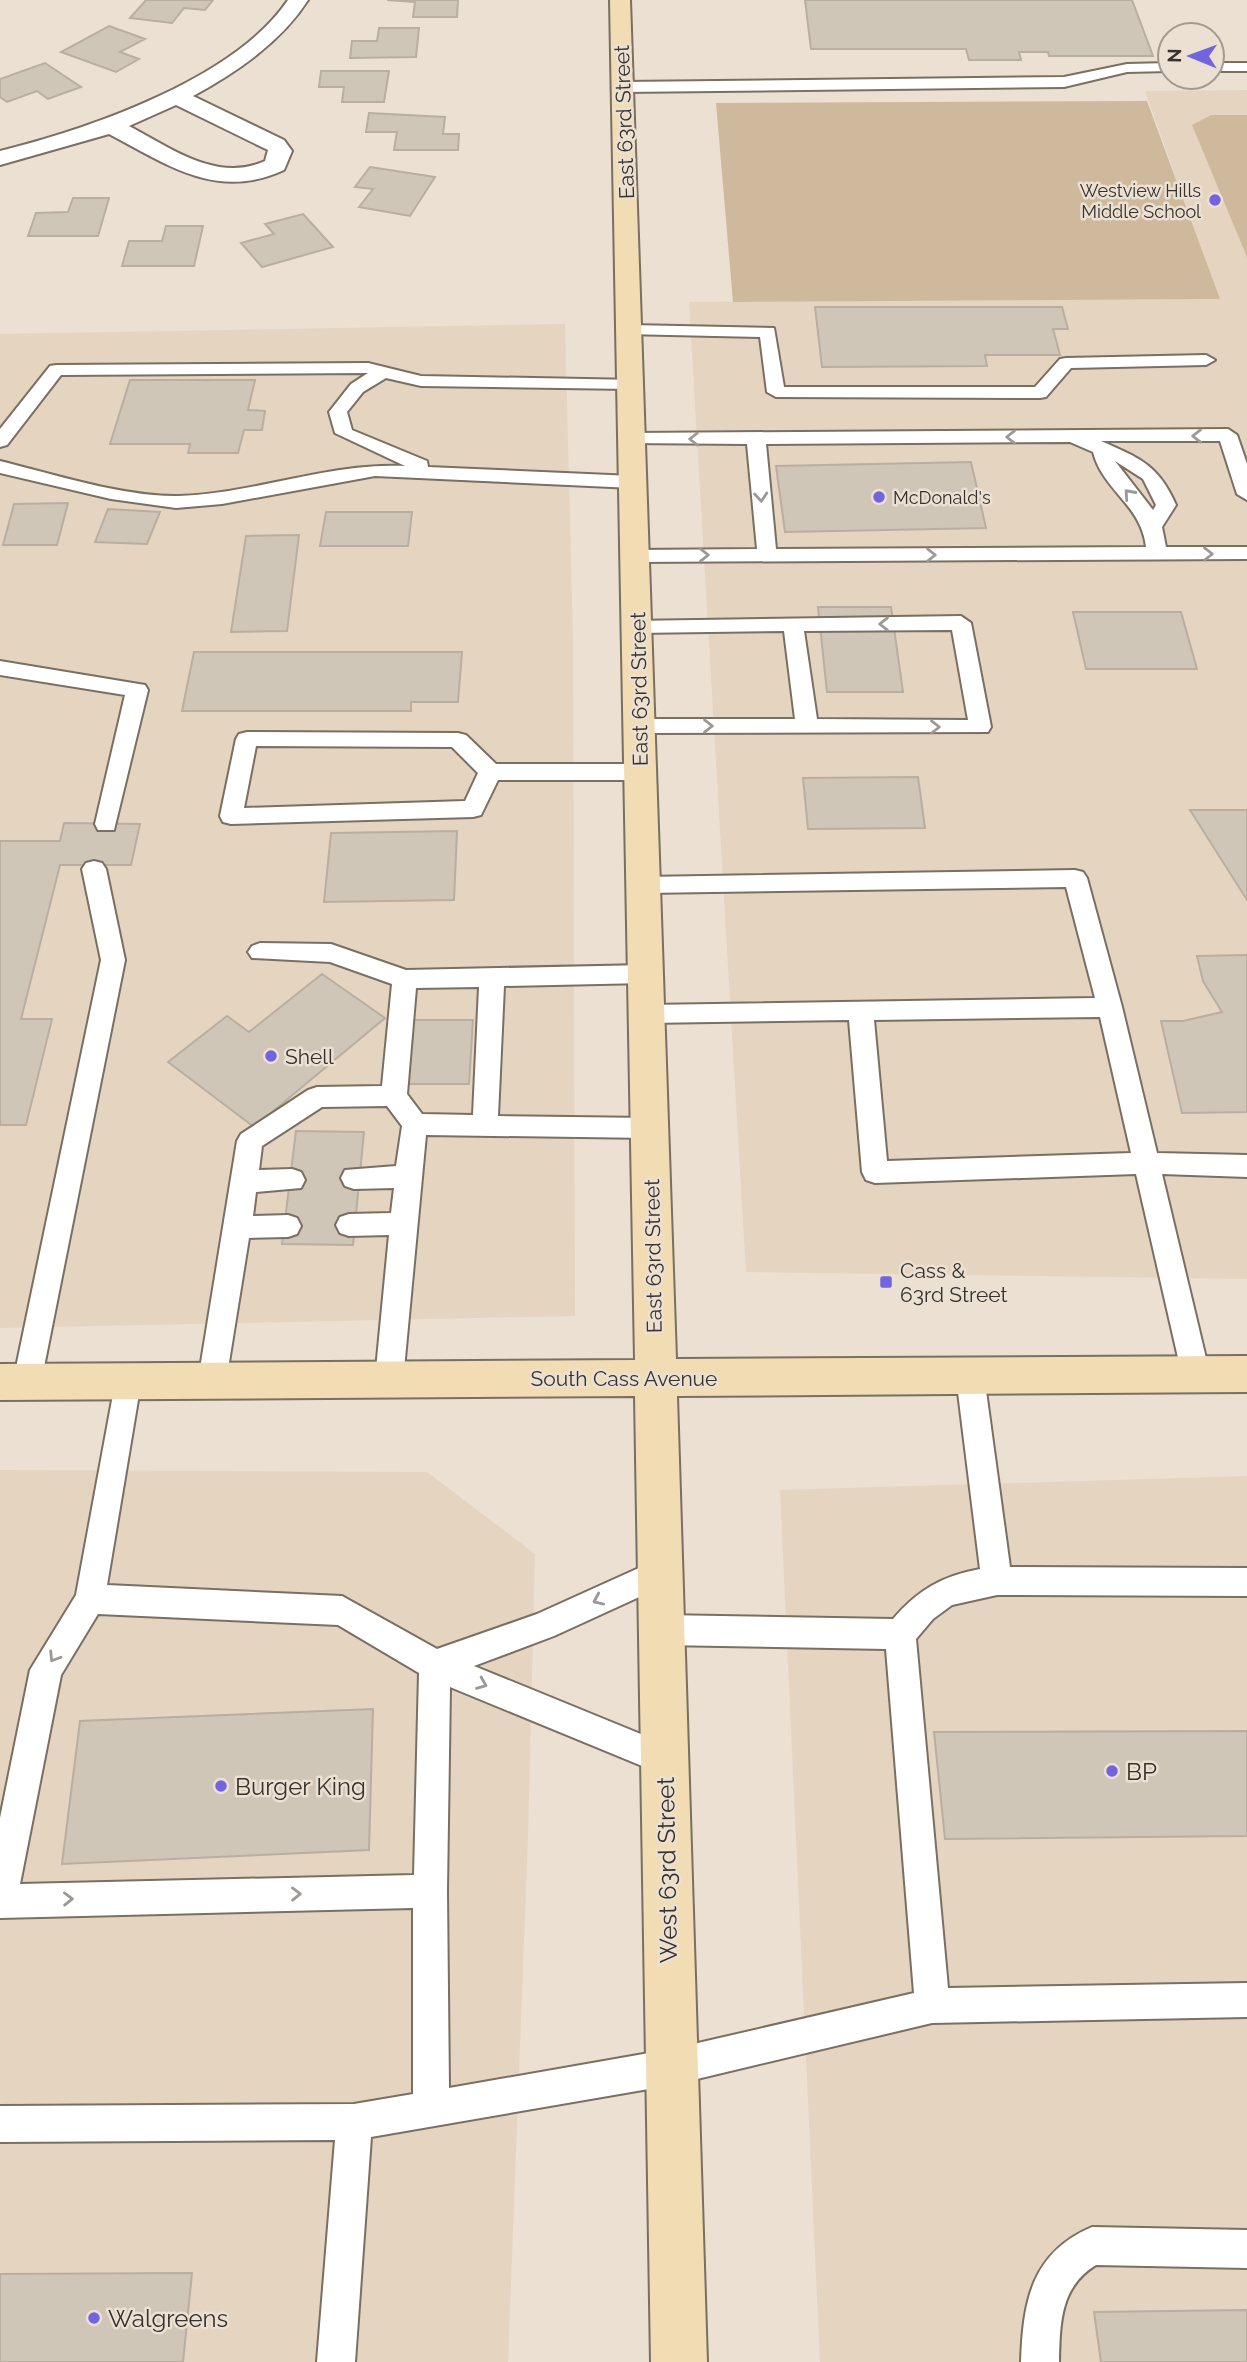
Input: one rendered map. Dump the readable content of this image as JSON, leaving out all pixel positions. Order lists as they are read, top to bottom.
{
  "streets": {
    "main road": ["East 63rd Street", "South Cass Avenue", "West 63rd Street"]
  },
  "crossings": [
    ["East 63rd Street", "South Cass Avenue"],
    ["East 63rd Street", "West 63rd Street"],
    ["South Cass Avenue", "West 63rd Street"]
  ],
  "places": {
    "other": [
      "Westview Hills Middle School",
      "McDonald's",
      "Shell",
      "BP",
      "Burger King",
      "Walgreens"
    ],
    "transit": ["Cass & 63rd Street"]
  },
  "north": "left"
}
